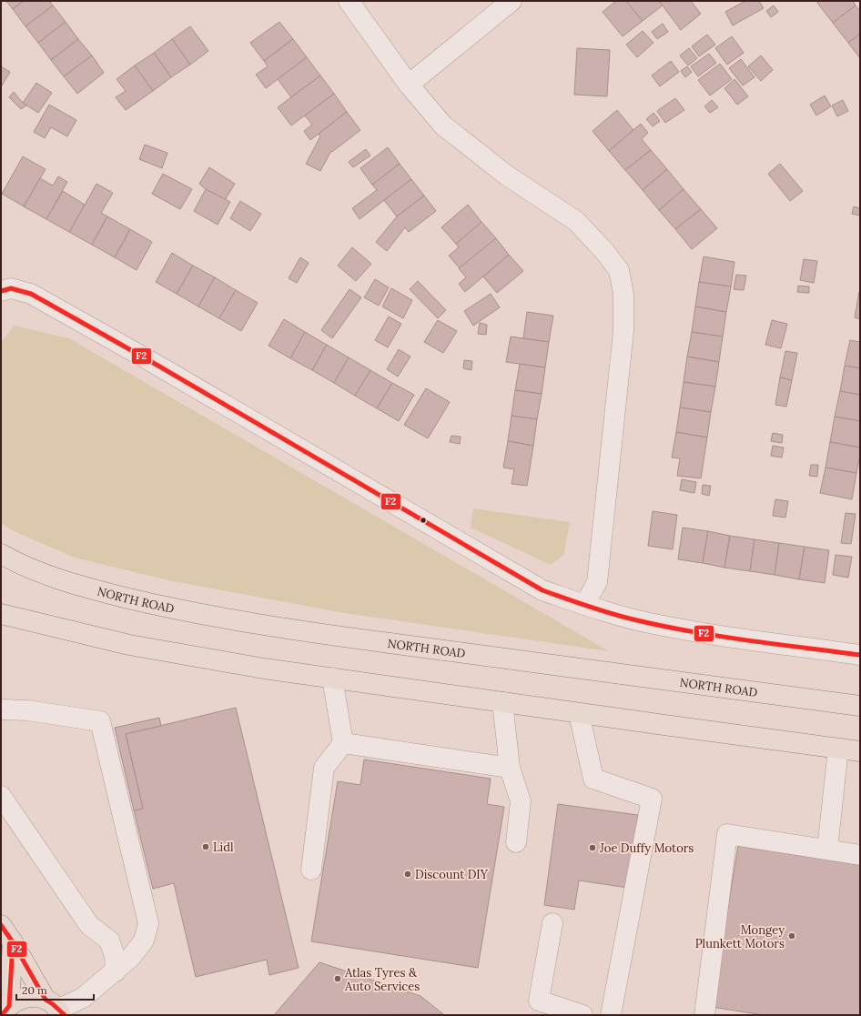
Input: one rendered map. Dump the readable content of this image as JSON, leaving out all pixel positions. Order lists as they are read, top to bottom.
{
  "streets": {
    "main road": ["NORTH ROAD"]
  },
  "places": [
    "Lidl",
    "Joe Duffy Motors",
    "Discount DIY",
    "Mongey Plunkett Motors",
    "Atlas Tyres & Auto Services"
  ],
  "lines": ["transit line F2"],
  "scale_bar": "20 m"
}
